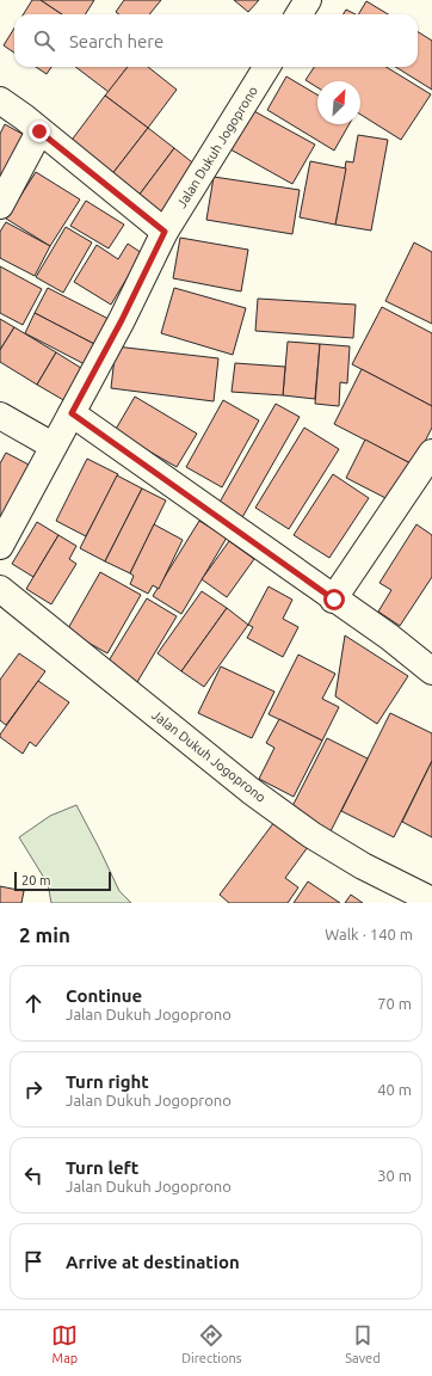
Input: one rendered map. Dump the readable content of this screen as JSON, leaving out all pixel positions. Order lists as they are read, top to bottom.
{
  "streets": {
    "street": ["Jalan Dukuh Jogoprono"]
  },
  "scale_bar": "20 m",
  "north": "top right",
  "page": {
    "search": "Search here",
    "scale": "20 m",
    "heading": ["2 min", "Walk · 140 m"],
    "list": [
      ["Continue", "Jalan Dukuh Jogoprono", "70 m"],
      ["Turn right", "Jalan Dukuh Jogoprono", "40 m"],
      ["Turn left", "Jalan Dukuh Jogoprono", "30 m"],
      "Arrive at destination"
    ],
    "nav": ["Map", "Directions", "Saved"]
  }
}
